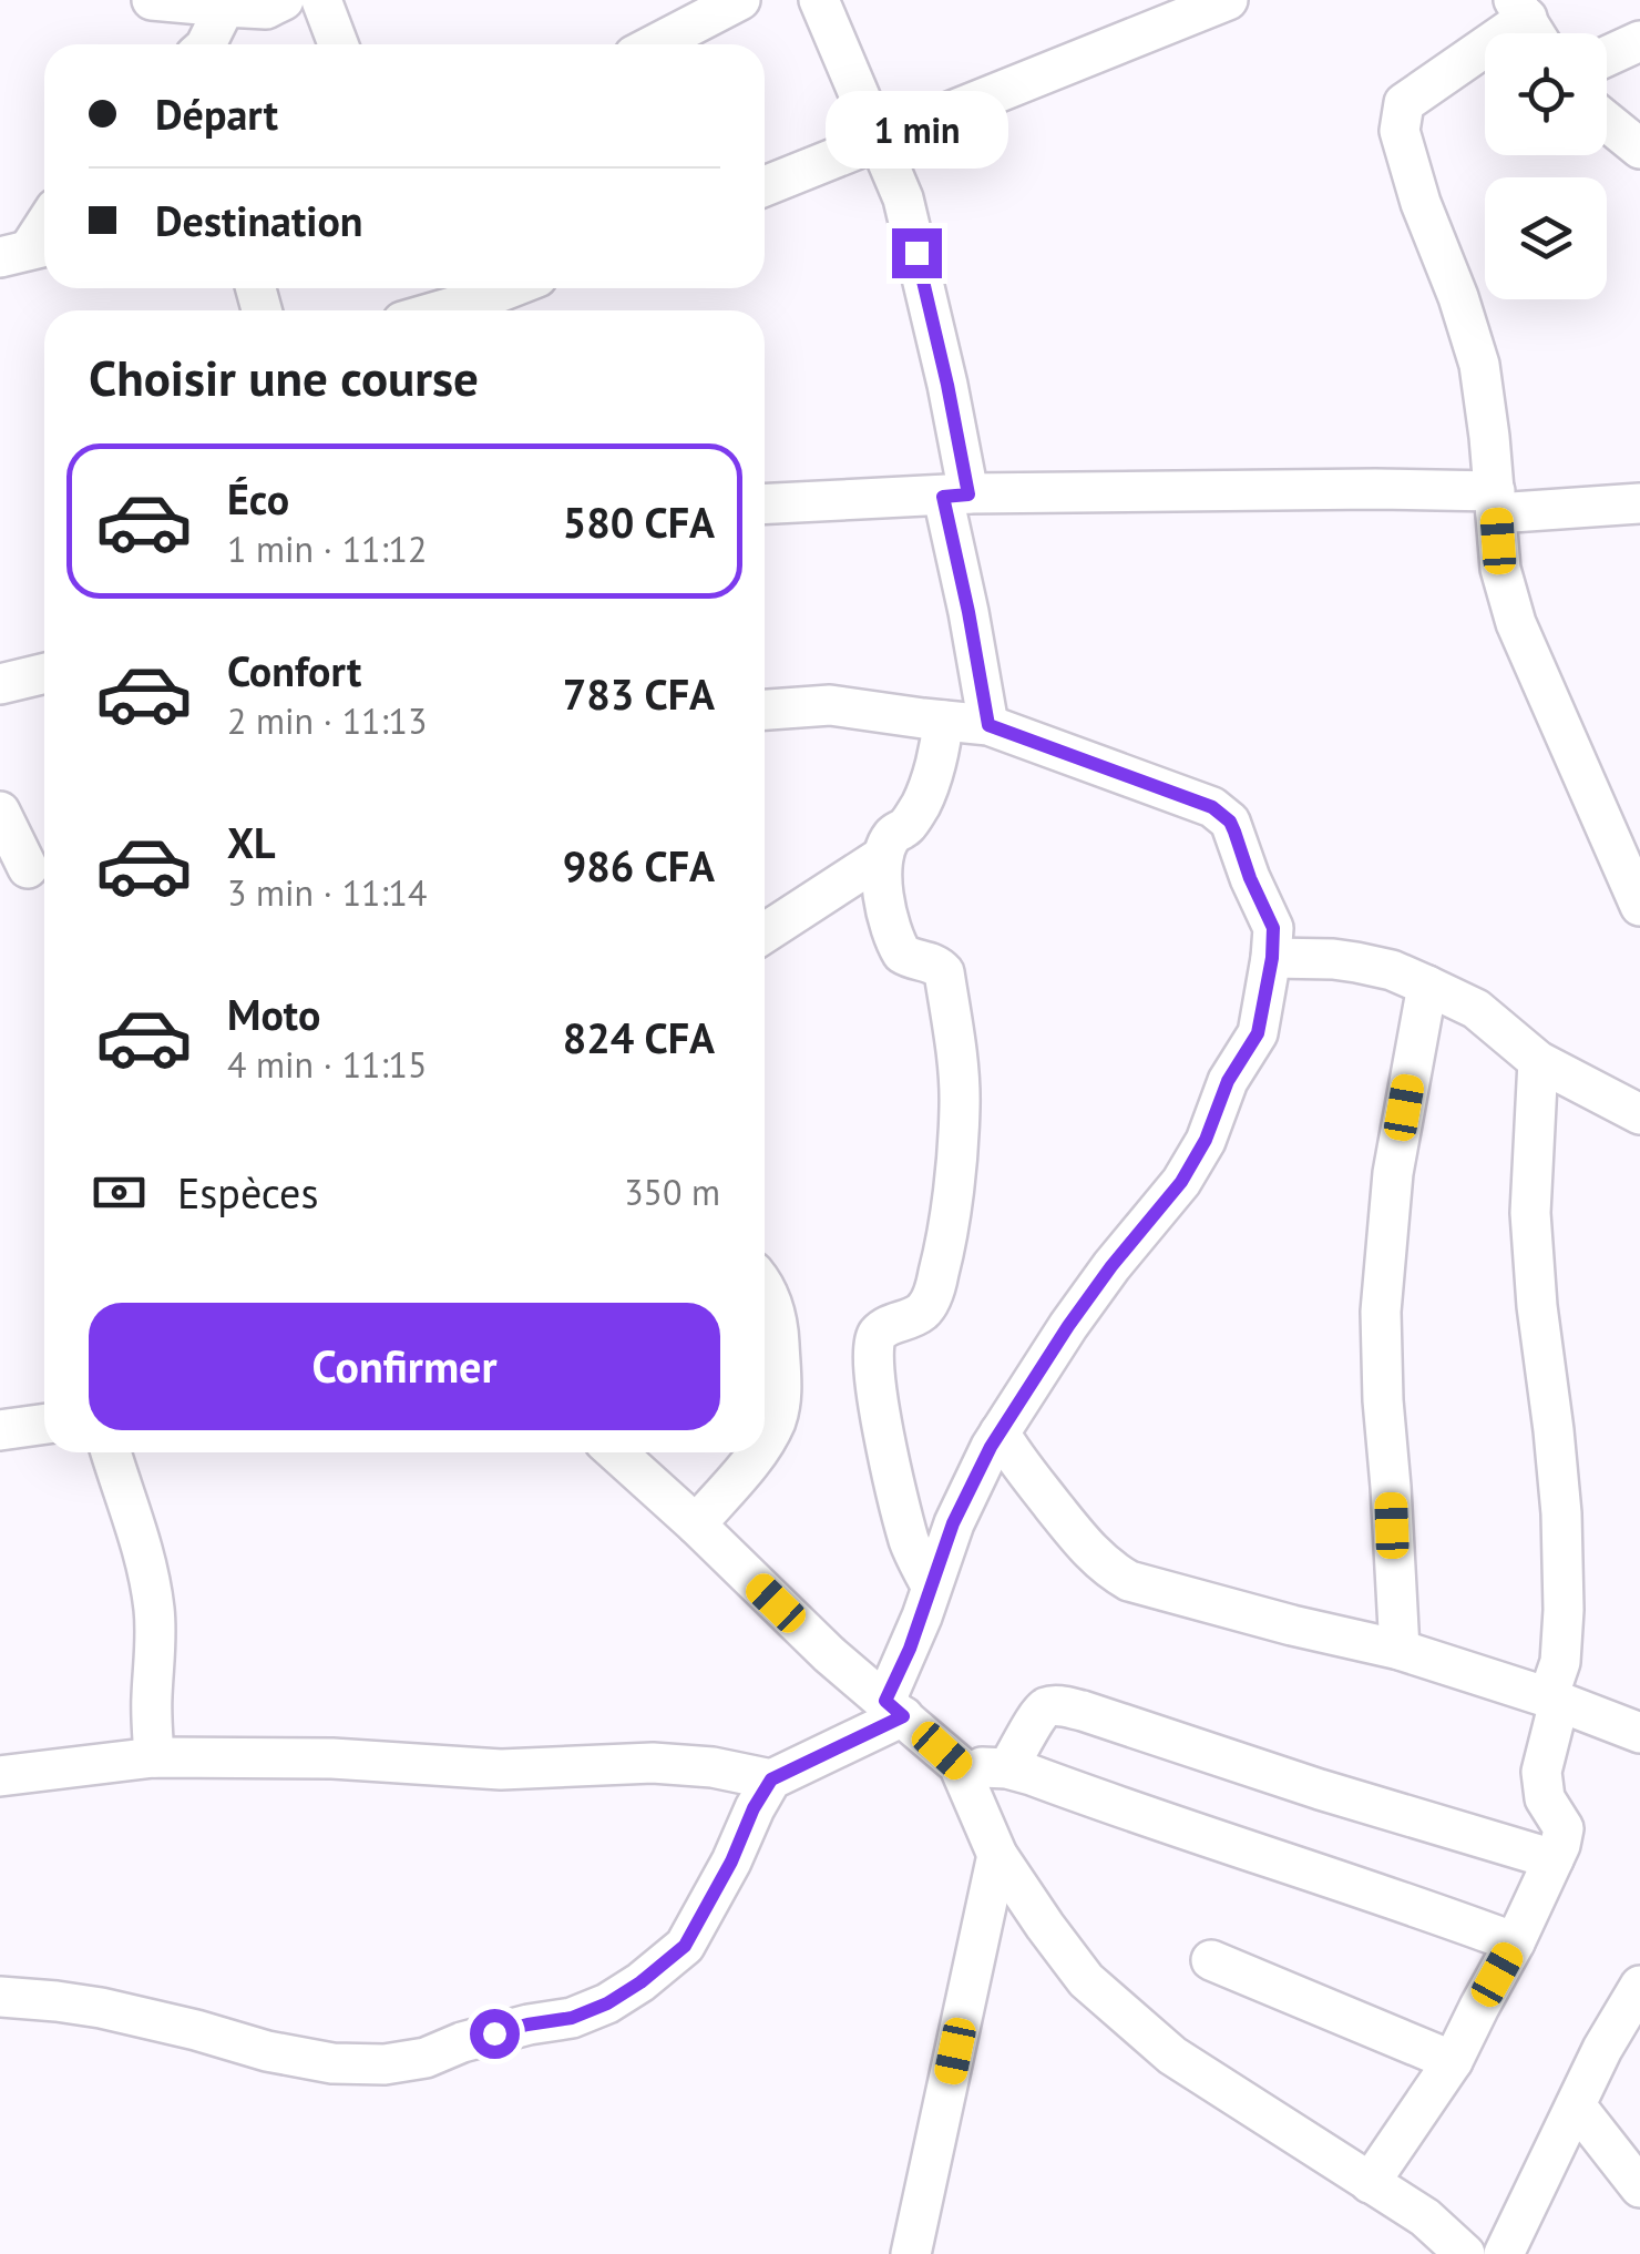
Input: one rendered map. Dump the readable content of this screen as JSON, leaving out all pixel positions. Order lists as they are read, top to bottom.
{
  "page": {
    "banner": ["Départ", "Destination"],
    "bubble": "1 min",
    "heading": "Choisir une course",
    "list": [
      {
        "name": "Éco",
        "note": "1 min · 11:12",
        "value": "580 CFA"
      },
      {
        "name": "Confort",
        "note": "2 min · 11:13",
        "value": "783 CFA"
      },
      {
        "name": "XL",
        "note": "3 min · 11:14",
        "value": "986 CFA"
      },
      {
        "name": "Moto",
        "note": "4 min · 11:15",
        "value": "824 CFA"
      }
    ],
    "pay": ["Espèces", "350 m"],
    "buttons": "Confirmer"
  }
}
